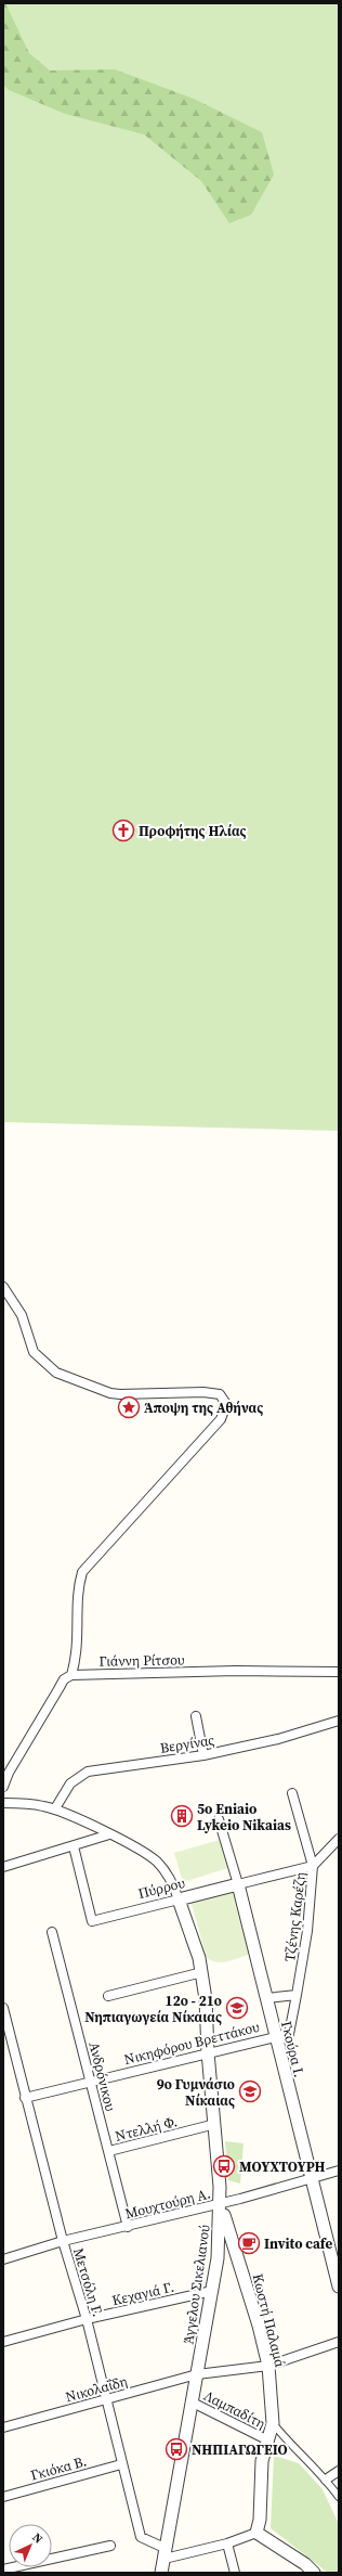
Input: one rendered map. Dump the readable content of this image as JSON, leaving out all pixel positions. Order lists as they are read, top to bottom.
{
  "streets": {
    "street": [
      "Γιάννη Ρίτσου",
      "Βεργίνας",
      "Πύρρου",
      "Τζένης Καρέζη",
      "Νικηφόρου Βρεττάκου",
      "Γκούρα Ι.",
      "Ανδρόνικου",
      "Ντελλή Φ.",
      "Μουχτούρη Α.",
      "Μετσόλη Γ.",
      "Άγγελου Σικελιανού",
      "Κεχαγιά Γ.",
      "Κωστή Παλαμά",
      "Νικολαΐδη",
      "Λαμπαδίτη",
      "Γκιόκα Β."
    ]
  },
  "crossings": [
    ["Βεργίνας", "Άγγελου Σικελιανού"],
    ["Πύρρου", "Τζένης Καρέζη"],
    ["Πύρρου", "Γκούρα Ι."],
    ["Πύρρου", "Άγγελου Σικελιανού"],
    ["Τζένης Καρέζη", "Νικηφόρου Βρεττάκου"],
    ["Νικηφόρου Βρεττάκου", "Γκούρα Ι."],
    ["Νικηφόρου Βρεττάκου", "Ανδρόνικου"],
    ["Νικηφόρου Βρεττάκου", "Μετσόλη Γ."],
    ["Νικηφόρου Βρεττάκου", "Άγγελου Σικελιανού"],
    ["Γκούρα Ι.", "Μουχτούρη Α."],
    ["Ανδρόνικου", "Ντελλή Φ."],
    ["Ανδρόνικου", "Μουχτούρη Α."],
    ["Ντελλή Φ.", "Άγγελου Σικελιανού"],
    ["Μουχτούρη Α.", "Μετσόλη Γ."],
    ["Μουχτούρη Α.", "Άγγελου Σικελιανού"],
    ["Μουχτούρη Α.", "Κωστή Παλαμά"],
    ["Μετσόλη Γ.", "Άγγελου Σικελιανού"],
    ["Μετσόλη Γ.", "Κεχαγιά Γ."],
    ["Μετσόλη Γ.", "Νικολαΐδη"],
    ["Μετσόλη Γ.", "Γκιόκα Β."],
    ["Άγγελου Σικελιανού", "Κεχαγιά Γ."],
    ["Άγγελου Σικελιανού", "Κωστή Παλαμά"],
    ["Άγγελου Σικελιανού", "Νικολαΐδη"],
    ["Άγγελου Σικελιανού", "Λαμπαδίτη"],
    ["Κωστή Παλαμά", "Νικολαΐδη"],
    ["Κωστή Παλαμά", "Λαμπαδίτη"]
  ],
  "places": {
    "church": ["Προφήτης Ηλίας"],
    "place": ["Άποψη της Αθήνας"],
    "building": ["5o Eniaio Lykeio Nikaias"],
    "school or university": ["12ο - 21ο Νηπιαγωγεία Νίκαιας", "9ο Γυμνάσιο Νίκαιας"],
    "bus stop": ["ΜΟΥΧΤΟΥΡΗ", "ΝΗΠΙΑΓΩΓΕΙΟ"],
    "cafe": ["Invito cafe"]
  },
  "north": "top right"
}
